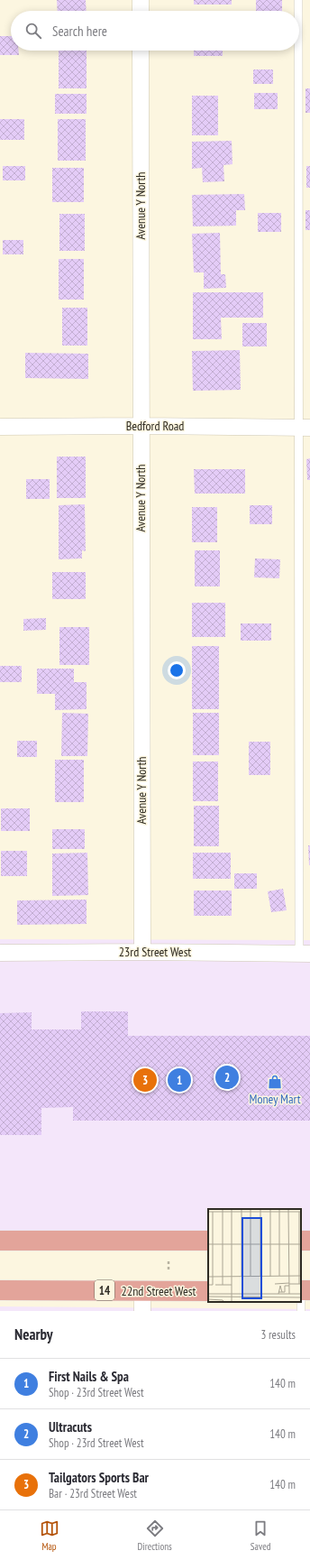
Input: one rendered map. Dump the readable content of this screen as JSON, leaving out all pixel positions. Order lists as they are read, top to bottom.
{
  "streets": {
    "main road": ["14", "22nd Street West"],
    "street": ["Avenue Y North", "Bedford Road", "23rd Street West"]
  },
  "crossings": [
    ["Avenue Y North", "Bedford Road"],
    ["Avenue Y North", "23rd Street West"]
  ],
  "places": {
    "shop": ["Money Mart"]
  },
  "page": {
    "search": "Search here",
    "pins": ["2", "1", "3"],
    "heading": ["Nearby", "3 results"],
    "list": [
      {
        "mark": "1",
        "name": "First Nails & Spa",
        "note": "Shop · 23rd Street West",
        "value": "140 m"
      },
      {
        "mark": "2",
        "name": "Ultracuts",
        "note": "Shop · 23rd Street West",
        "value": "140 m"
      },
      {
        "mark": "3",
        "name": "Tailgators Sports Bar",
        "note": "Bar · 23rd Street West",
        "value": "140 m"
      }
    ],
    "nav": ["Map", "Directions", "Saved"]
  }
}
